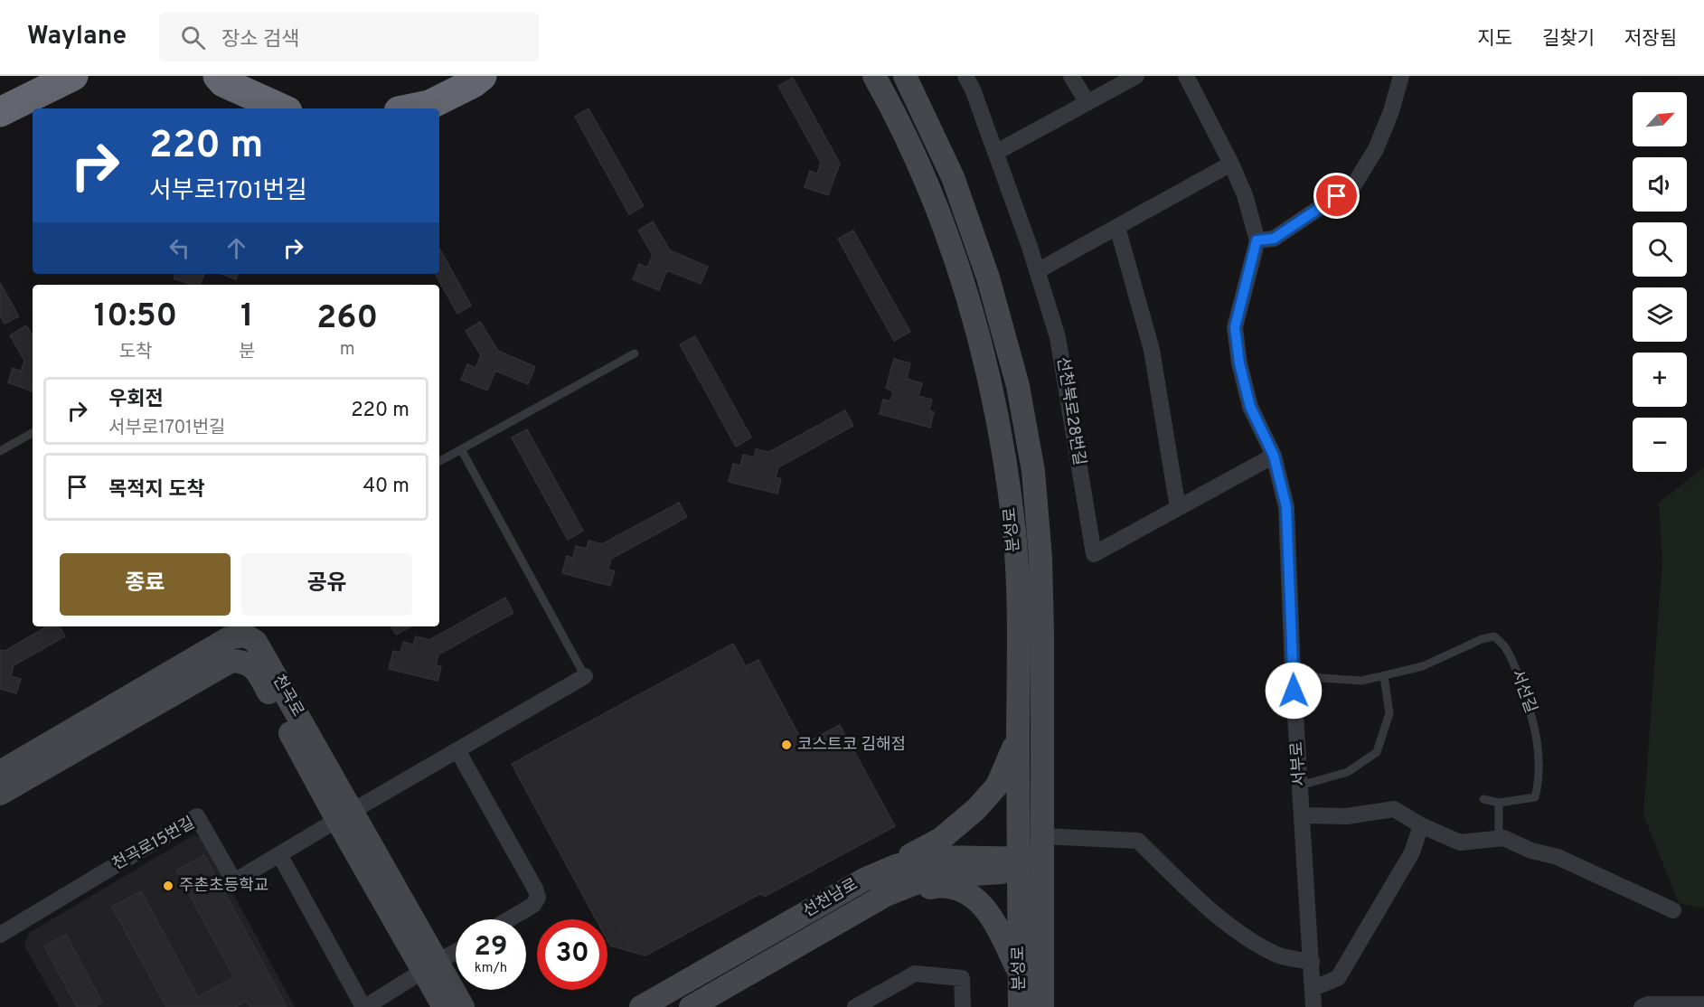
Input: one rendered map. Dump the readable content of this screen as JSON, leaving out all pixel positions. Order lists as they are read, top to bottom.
{
  "streets": {
    "main road": ["분성로", "천곡로", "선천남로"],
    "street": ["선천북로28번길", "서부로", "천곡로15번길"],
    "lane": ["서선길"]
  },
  "crossings": [
    ["분성로", "선천남로"],
    ["서선길", "서부로"],
    ["천곡로", "천곡로15번길"]
  ],
  "places": ["코스트코 김해점", "주촌초등학교"],
  "north": "top right",
  "page": {
    "header": "Waylane",
    "search": "장소 검색",
    "nav": ["지도", "길찾기", "저장됨"],
    "map_buttons": ["+", "−"],
    "turn": ["220 m", "서부로1701번길"],
    "eta": [
      "10:50",
      "도착",
      "1",
      "분",
      "260",
      "m"
    ],
    "list": [
      {
        "name": "우회전",
        "note": "서부로1701번길",
        "value": "220 m"
      },
      {
        "name": "목적지 도착",
        "value": "40 m"
      }
    ],
    "buttons": ["종료", "공유"],
    "speed": "29 km/h",
    "limit": "30"
  }
}
